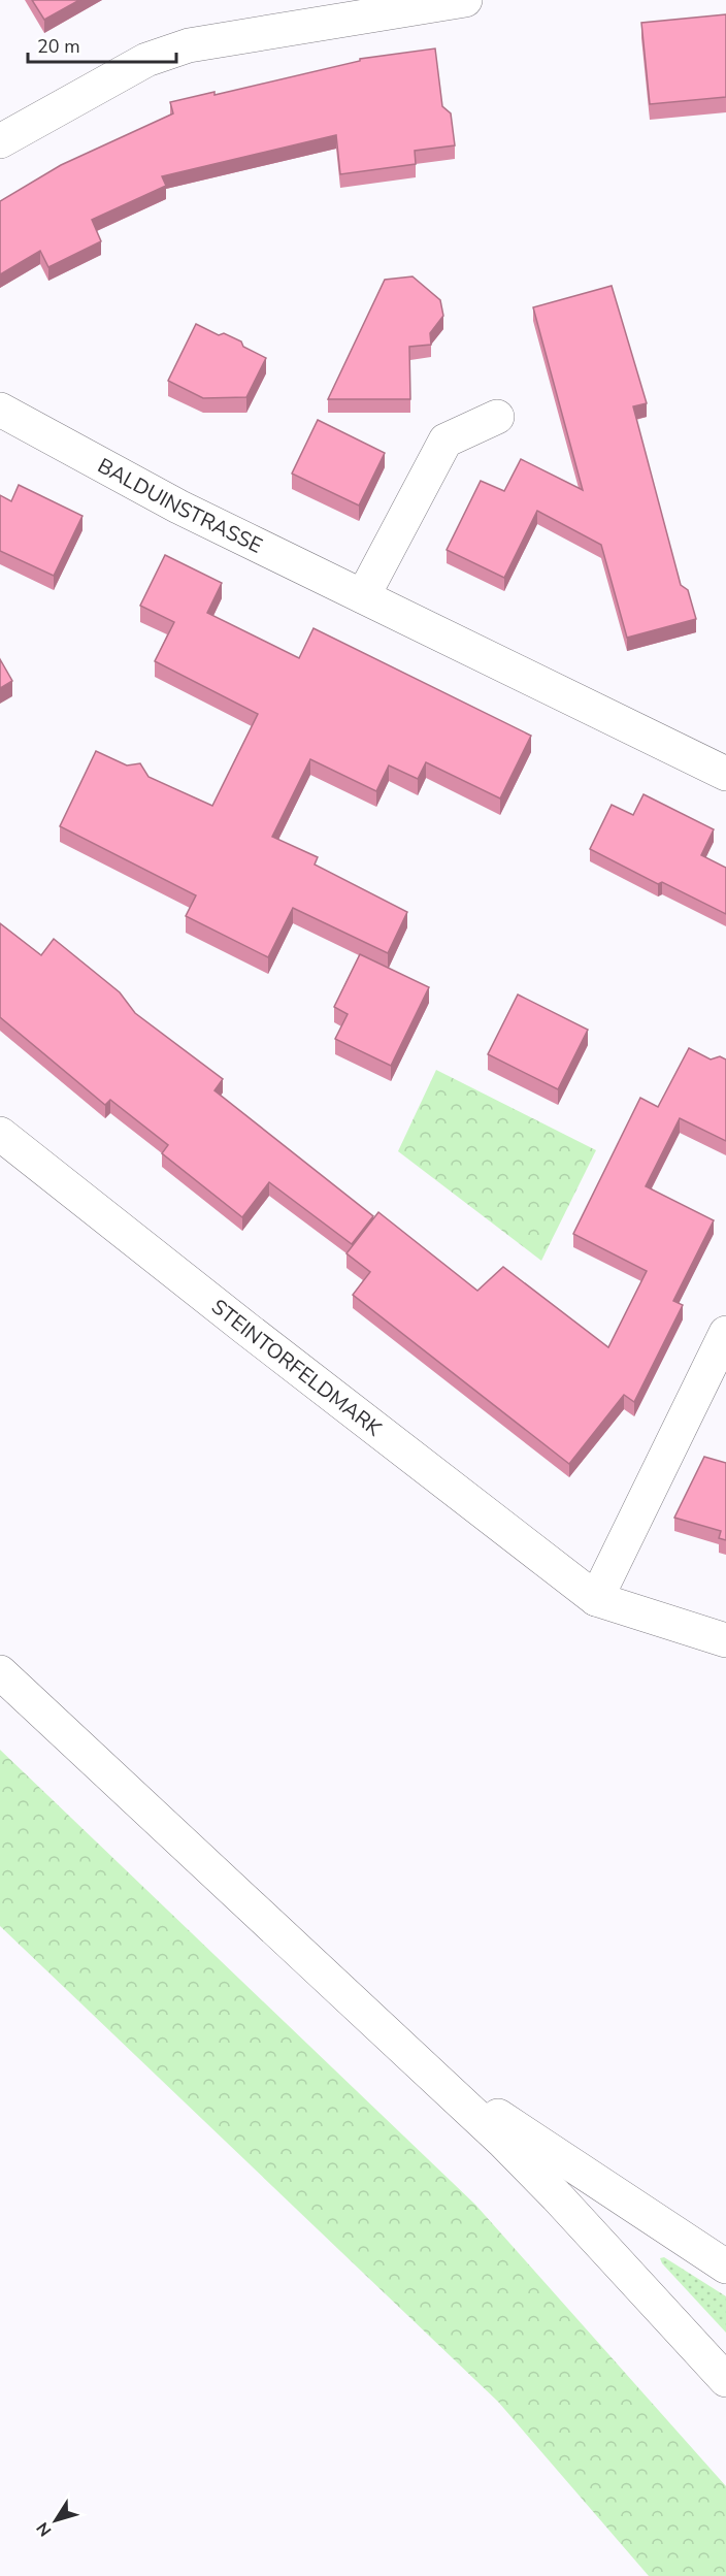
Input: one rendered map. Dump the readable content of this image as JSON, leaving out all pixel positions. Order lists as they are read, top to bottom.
{
  "streets": {
    "main road": ["BALDUINSTRASSE", "STEINTORFELDMARK"]
  },
  "scale_bar": "20 m",
  "north": "bottom left"
}
